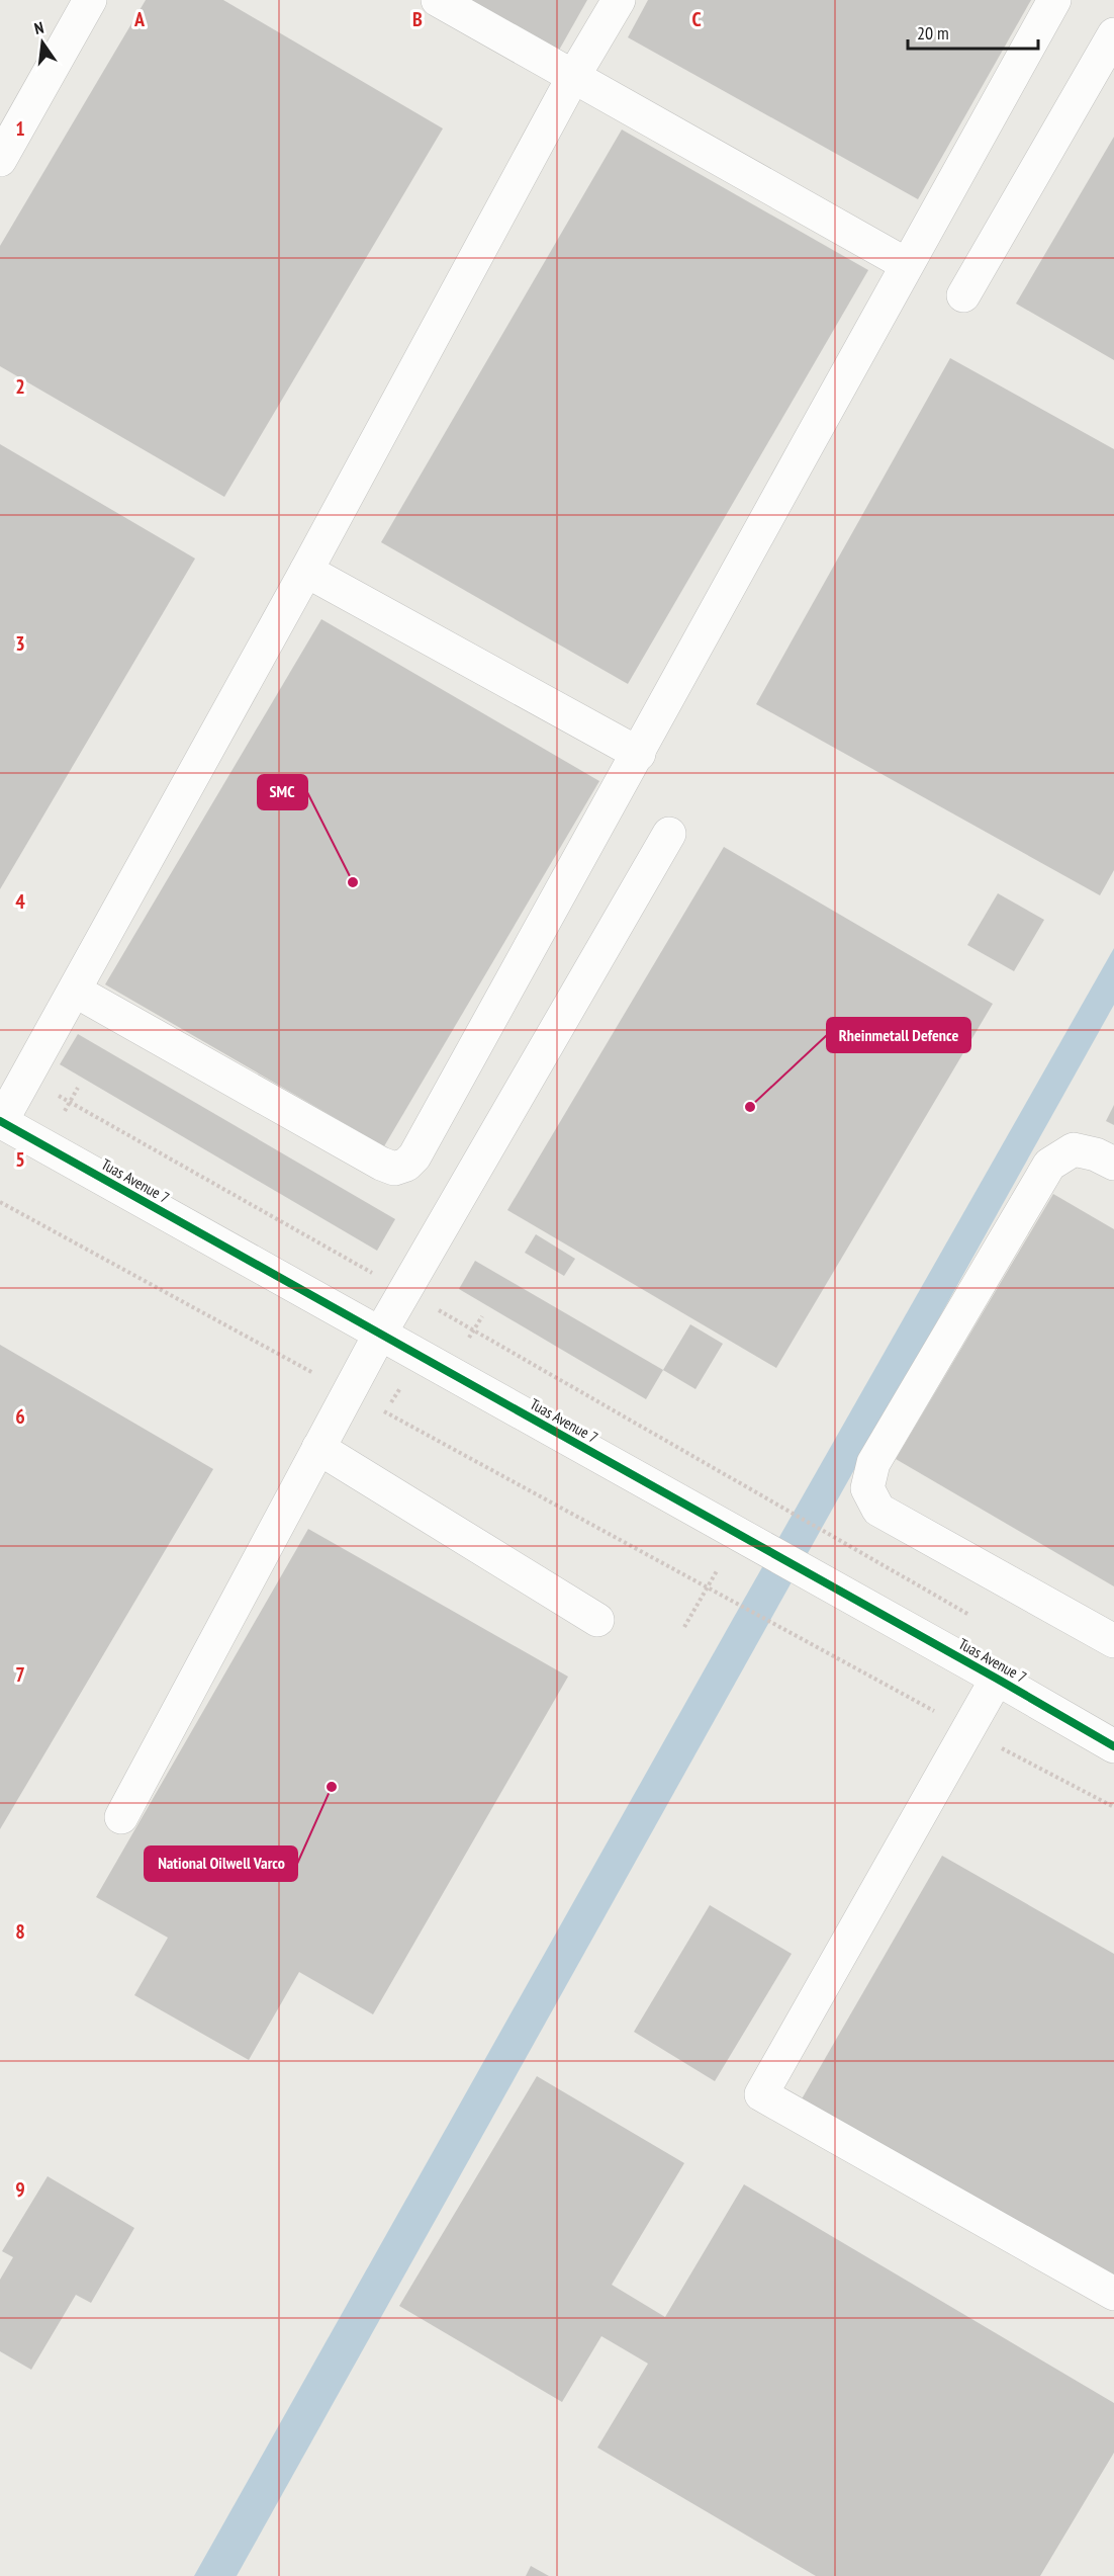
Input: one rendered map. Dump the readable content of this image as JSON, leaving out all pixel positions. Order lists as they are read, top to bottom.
{
  "streets": {
    "street": ["Tuas Avenue 7"]
  },
  "places": ["SMC", "Rheinmetall Defence", "National Oilwell Varco"],
  "scale_bar": "20 m",
  "north": "top",
  "grid": {
    "columns": ["A", "B", "C"],
    "rows": [
      "1",
      "2",
      "3",
      "4",
      "5",
      "6",
      "7",
      "8",
      "9"
    ]
  }
}
